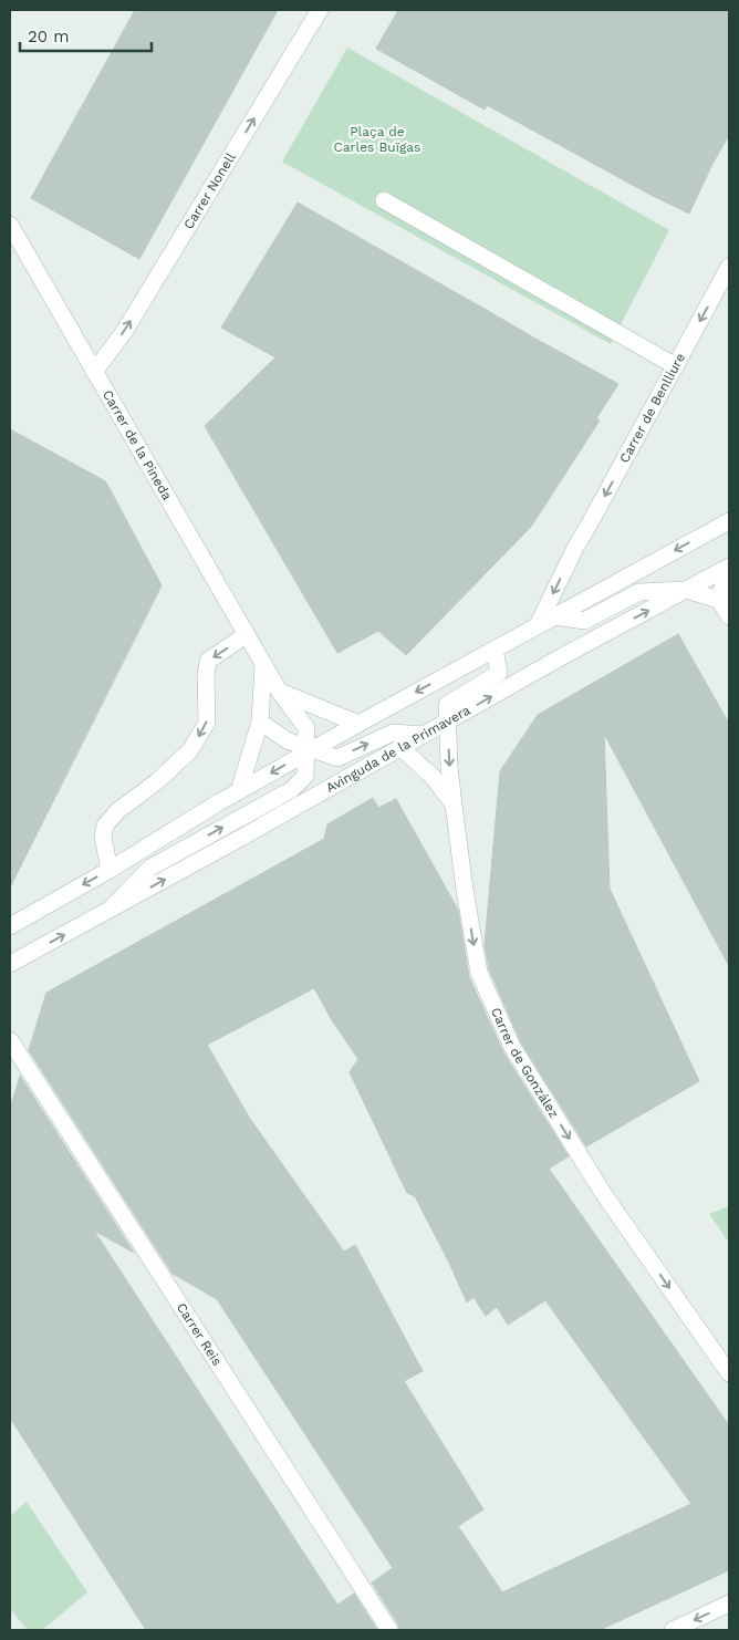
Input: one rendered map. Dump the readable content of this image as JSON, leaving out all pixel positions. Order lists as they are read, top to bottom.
{
  "streets": {
    "street": [
      "Carrer Nonell",
      "Carrer de Benlliure",
      "Carrer de la Pineda",
      "Avinguda de la Primavera",
      "Carrer de González",
      "Carrer Reis"
    ]
  },
  "crossings": [
    ["Carrer Nonell", "Carrer de la Pineda"],
    ["Carrer de la Pineda", "Avinguda de la Primavera"],
    ["Avinguda de la Primavera", "Carrer de González"]
  ],
  "one_way": ["Carrer Nonell", "Carrer de Benlliure", "Carrer de González"],
  "parks": ["Plaça de Carles Buïgas"],
  "scale_bar": "20 m"
}
